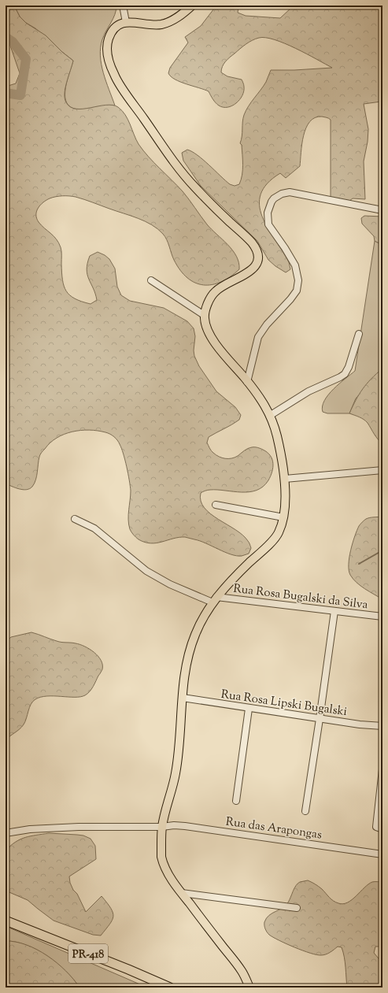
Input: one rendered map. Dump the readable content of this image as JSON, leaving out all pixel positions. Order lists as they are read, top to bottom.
{
  "streets": {
    "highway": ["PR-418"],
    "street": ["Rua Rosa Bugalski da Silva", "Rua Rosa Lipski Bugalski", "Rua das Arapongas"]
  }
}
